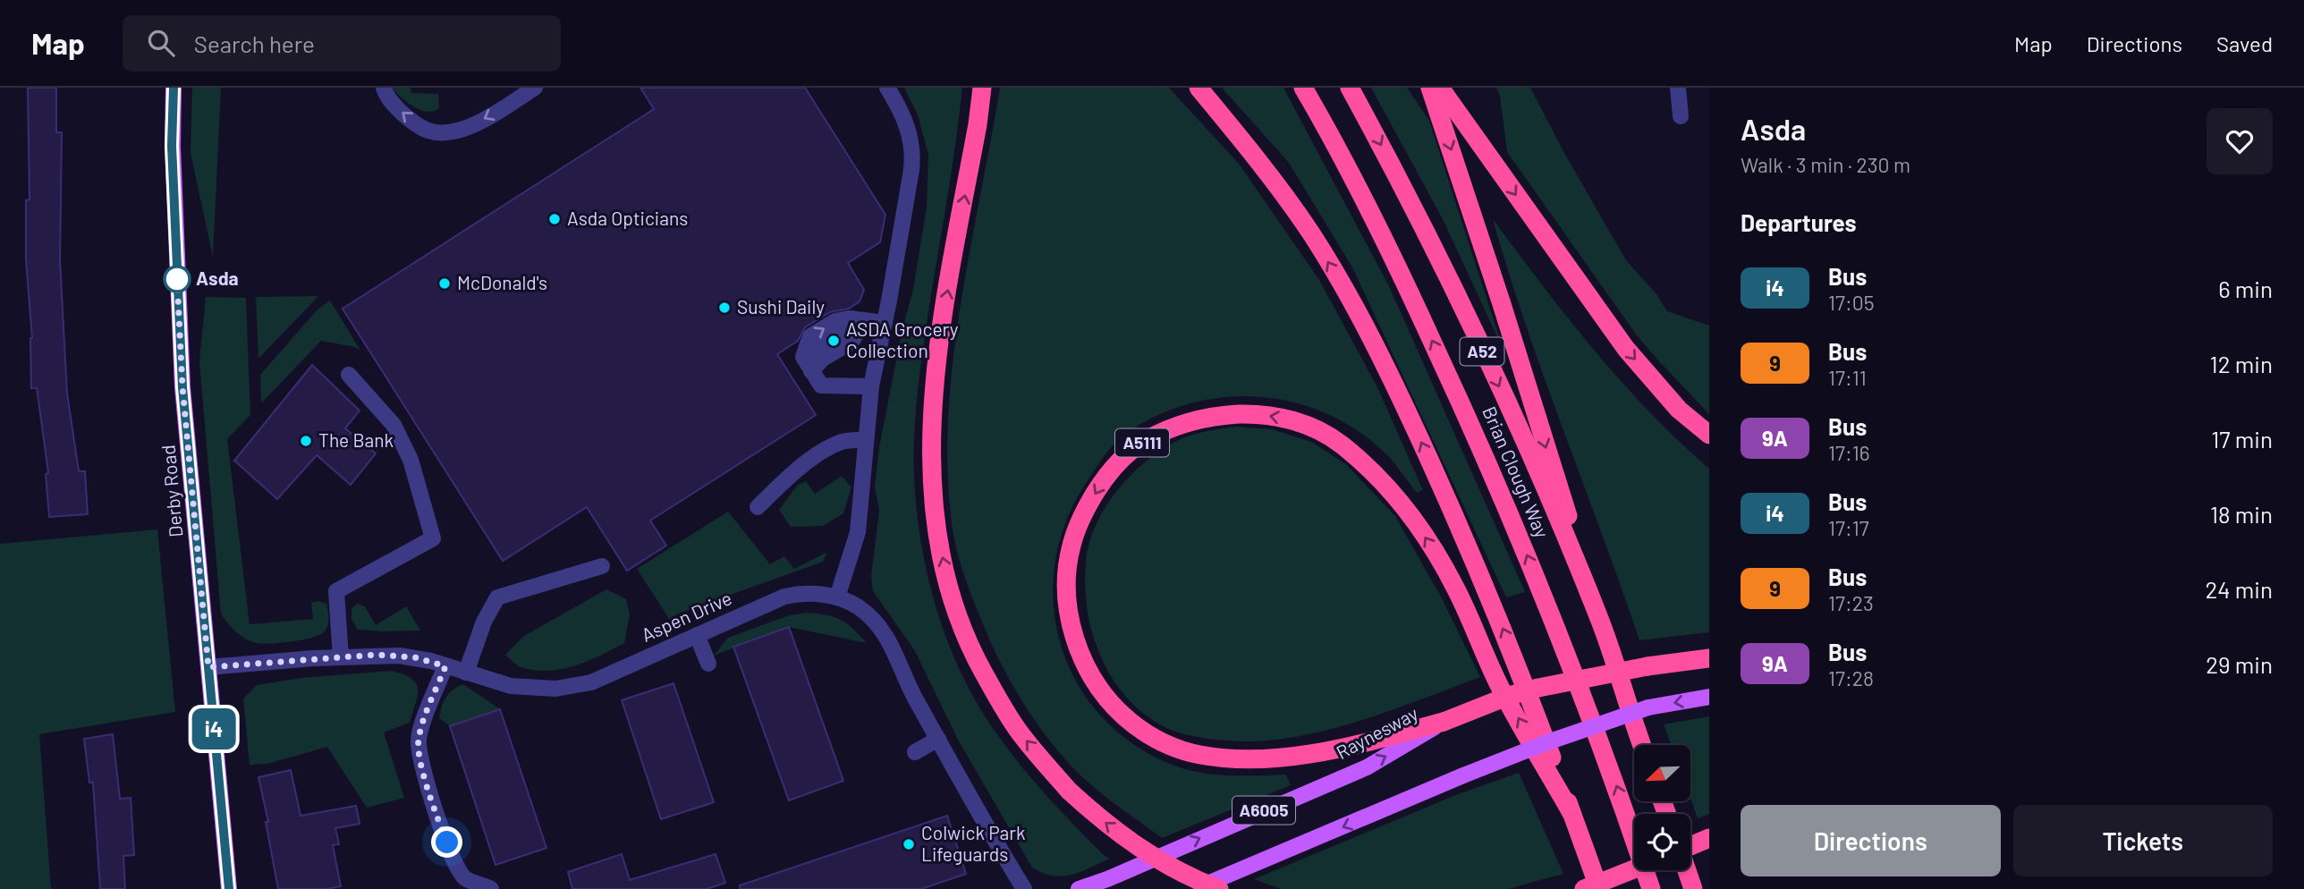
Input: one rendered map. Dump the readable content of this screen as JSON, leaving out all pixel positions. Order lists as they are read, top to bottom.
{
  "streets": {
    "highway": [
      "A52",
      "A5111",
      "Brian Clough Way",
      "Raynesway"
    ],
    "main road": ["Derby Road", "A6005"],
    "street": ["Aspen Drive"]
  },
  "crossings": [
    ["A5111", "Raynesway"],
    ["Derby Road", "Aspen Drive"]
  ],
  "one_way": ["Raynesway"],
  "places": [
    "Asda Opticians",
    "Asda",
    "McDonald's",
    "Sushi Daily",
    "ASDA Grocery Collection",
    "The Bank",
    "Colwick Park Lifeguards"
  ],
  "lines": ["bus line i4"],
  "north": "bottom left",
  "page": {
    "header": "Map",
    "search": "Search here",
    "nav": ["Map", "Directions", "Saved"],
    "on_map": "i4",
    "heading": [
      ["Asda", "Walk · 3 min · 230 m"],
      "Departures"
    ],
    "list": [
      {
        "mark": "i4",
        "name": "Bus",
        "note": "17:05",
        "value": "6 min"
      },
      {
        "mark": "9",
        "name": "Bus",
        "note": "17:11",
        "value": "12 min"
      },
      {
        "mark": "9A",
        "name": "Bus",
        "note": "17:16",
        "value": "17 min"
      },
      {
        "mark": "i4",
        "name": "Bus",
        "note": "17:17",
        "value": "18 min"
      },
      {
        "mark": "9",
        "name": "Bus",
        "note": "17:23",
        "value": "24 min"
      },
      {
        "mark": "9A",
        "name": "Bus",
        "note": "17:28",
        "value": "29 min"
      }
    ],
    "buttons": ["Directions", "Tickets"]
  }
}
